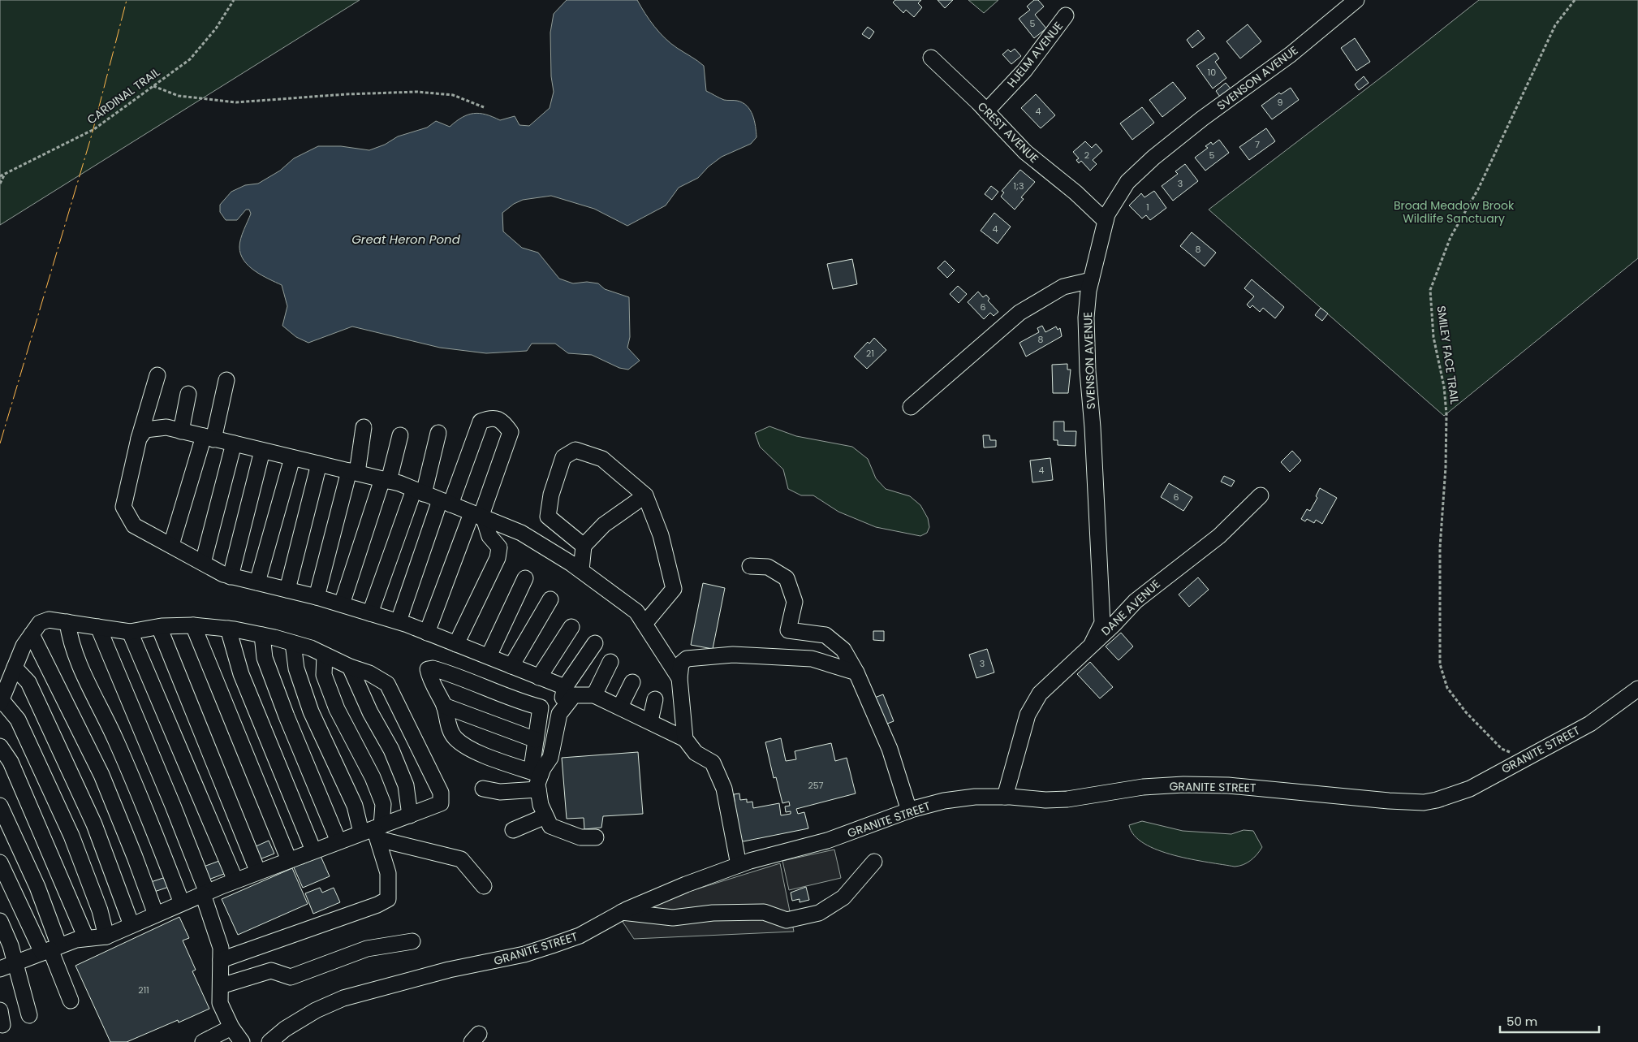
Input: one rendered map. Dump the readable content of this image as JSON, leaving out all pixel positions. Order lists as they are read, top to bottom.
{
  "streets": {
    "street": [
      "HJELM AVENUE",
      "SVENSON AVENUE",
      "CREST AVENUE",
      "DANE AVENUE",
      "GRANITE STREET"
    ],
    "path": ["CARDINAL TRAIL", "SMILEY FACE TRAIL"]
  },
  "crossings": [
    ["HJELM AVENUE", "CREST AVENUE"],
    ["SVENSON AVENUE", "CREST AVENUE"],
    ["SVENSON AVENUE", "DANE AVENUE"],
    ["SMILEY FACE TRAIL", "GRANITE STREET"],
    ["DANE AVENUE", "GRANITE STREET"]
  ],
  "water": ["Great Heron Pond"],
  "parks": ["Broad Meadow Brook Wildlife Sanctuary"],
  "house_numbers": [
    "5",
    "10",
    "9",
    "4",
    "7",
    "2",
    "5",
    "3",
    "1;3",
    "1",
    "4",
    "8",
    "6",
    "8",
    "21",
    "4",
    "6",
    "3",
    "257",
    "211"
  ],
  "scale_bar": "50 m"
}
